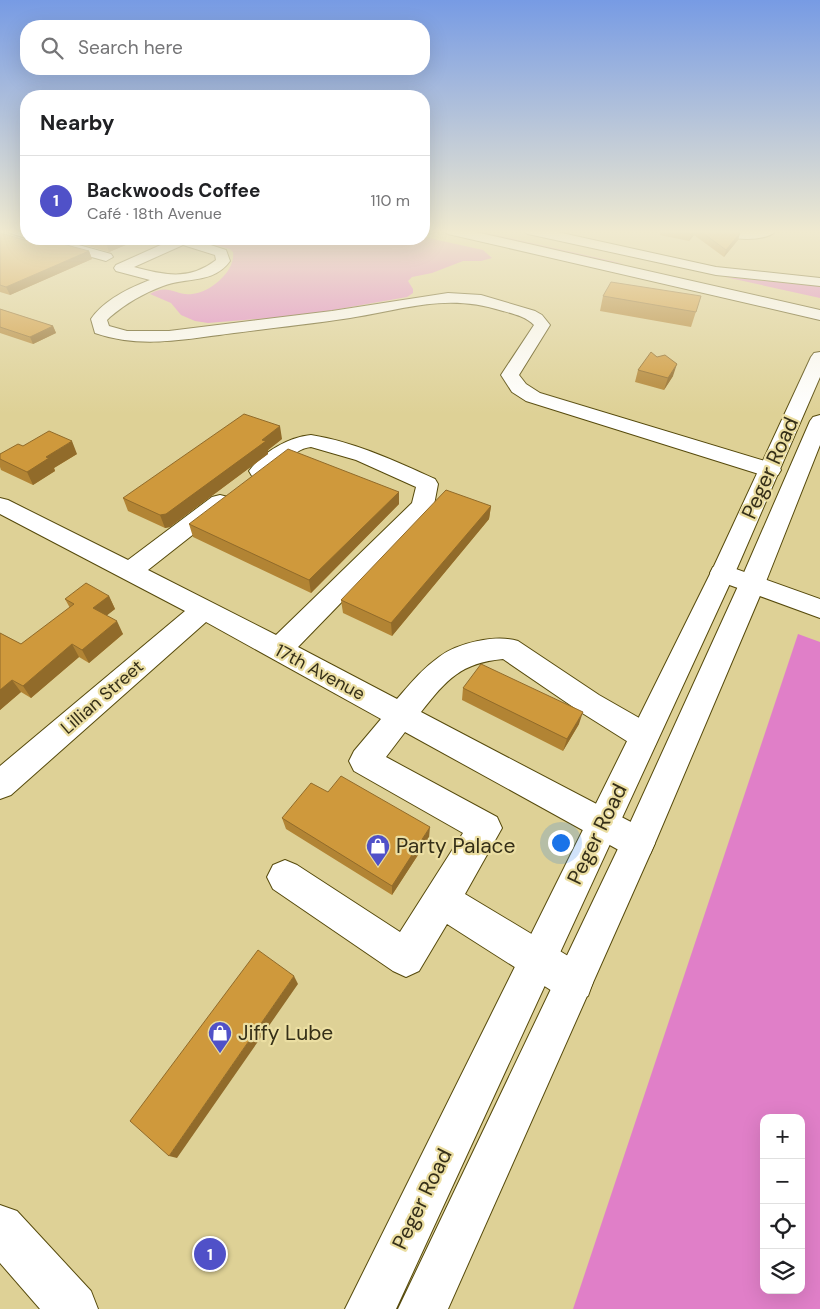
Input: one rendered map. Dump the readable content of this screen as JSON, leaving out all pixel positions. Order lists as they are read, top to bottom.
{
  "streets": {
    "main road": ["Peger Road", "17th Avenue", "Lillian Street"]
  },
  "crossings": [
    ["Peger Road", "17th Avenue"],
    ["17th Avenue", "Lillian Street"]
  ],
  "places": {
    "shop": ["Party Palace", "Jiffy Lube"]
  },
  "page": {
    "search": "Search here",
    "heading": "Nearby",
    "list": [
      {
        "mark": "1",
        "name": "Backwoods Coffee",
        "note": "Café · 18th Avenue",
        "value": "110 m"
      }
    ],
    "map_buttons": ["+", "−"],
    "pins": "1"
  }
}
